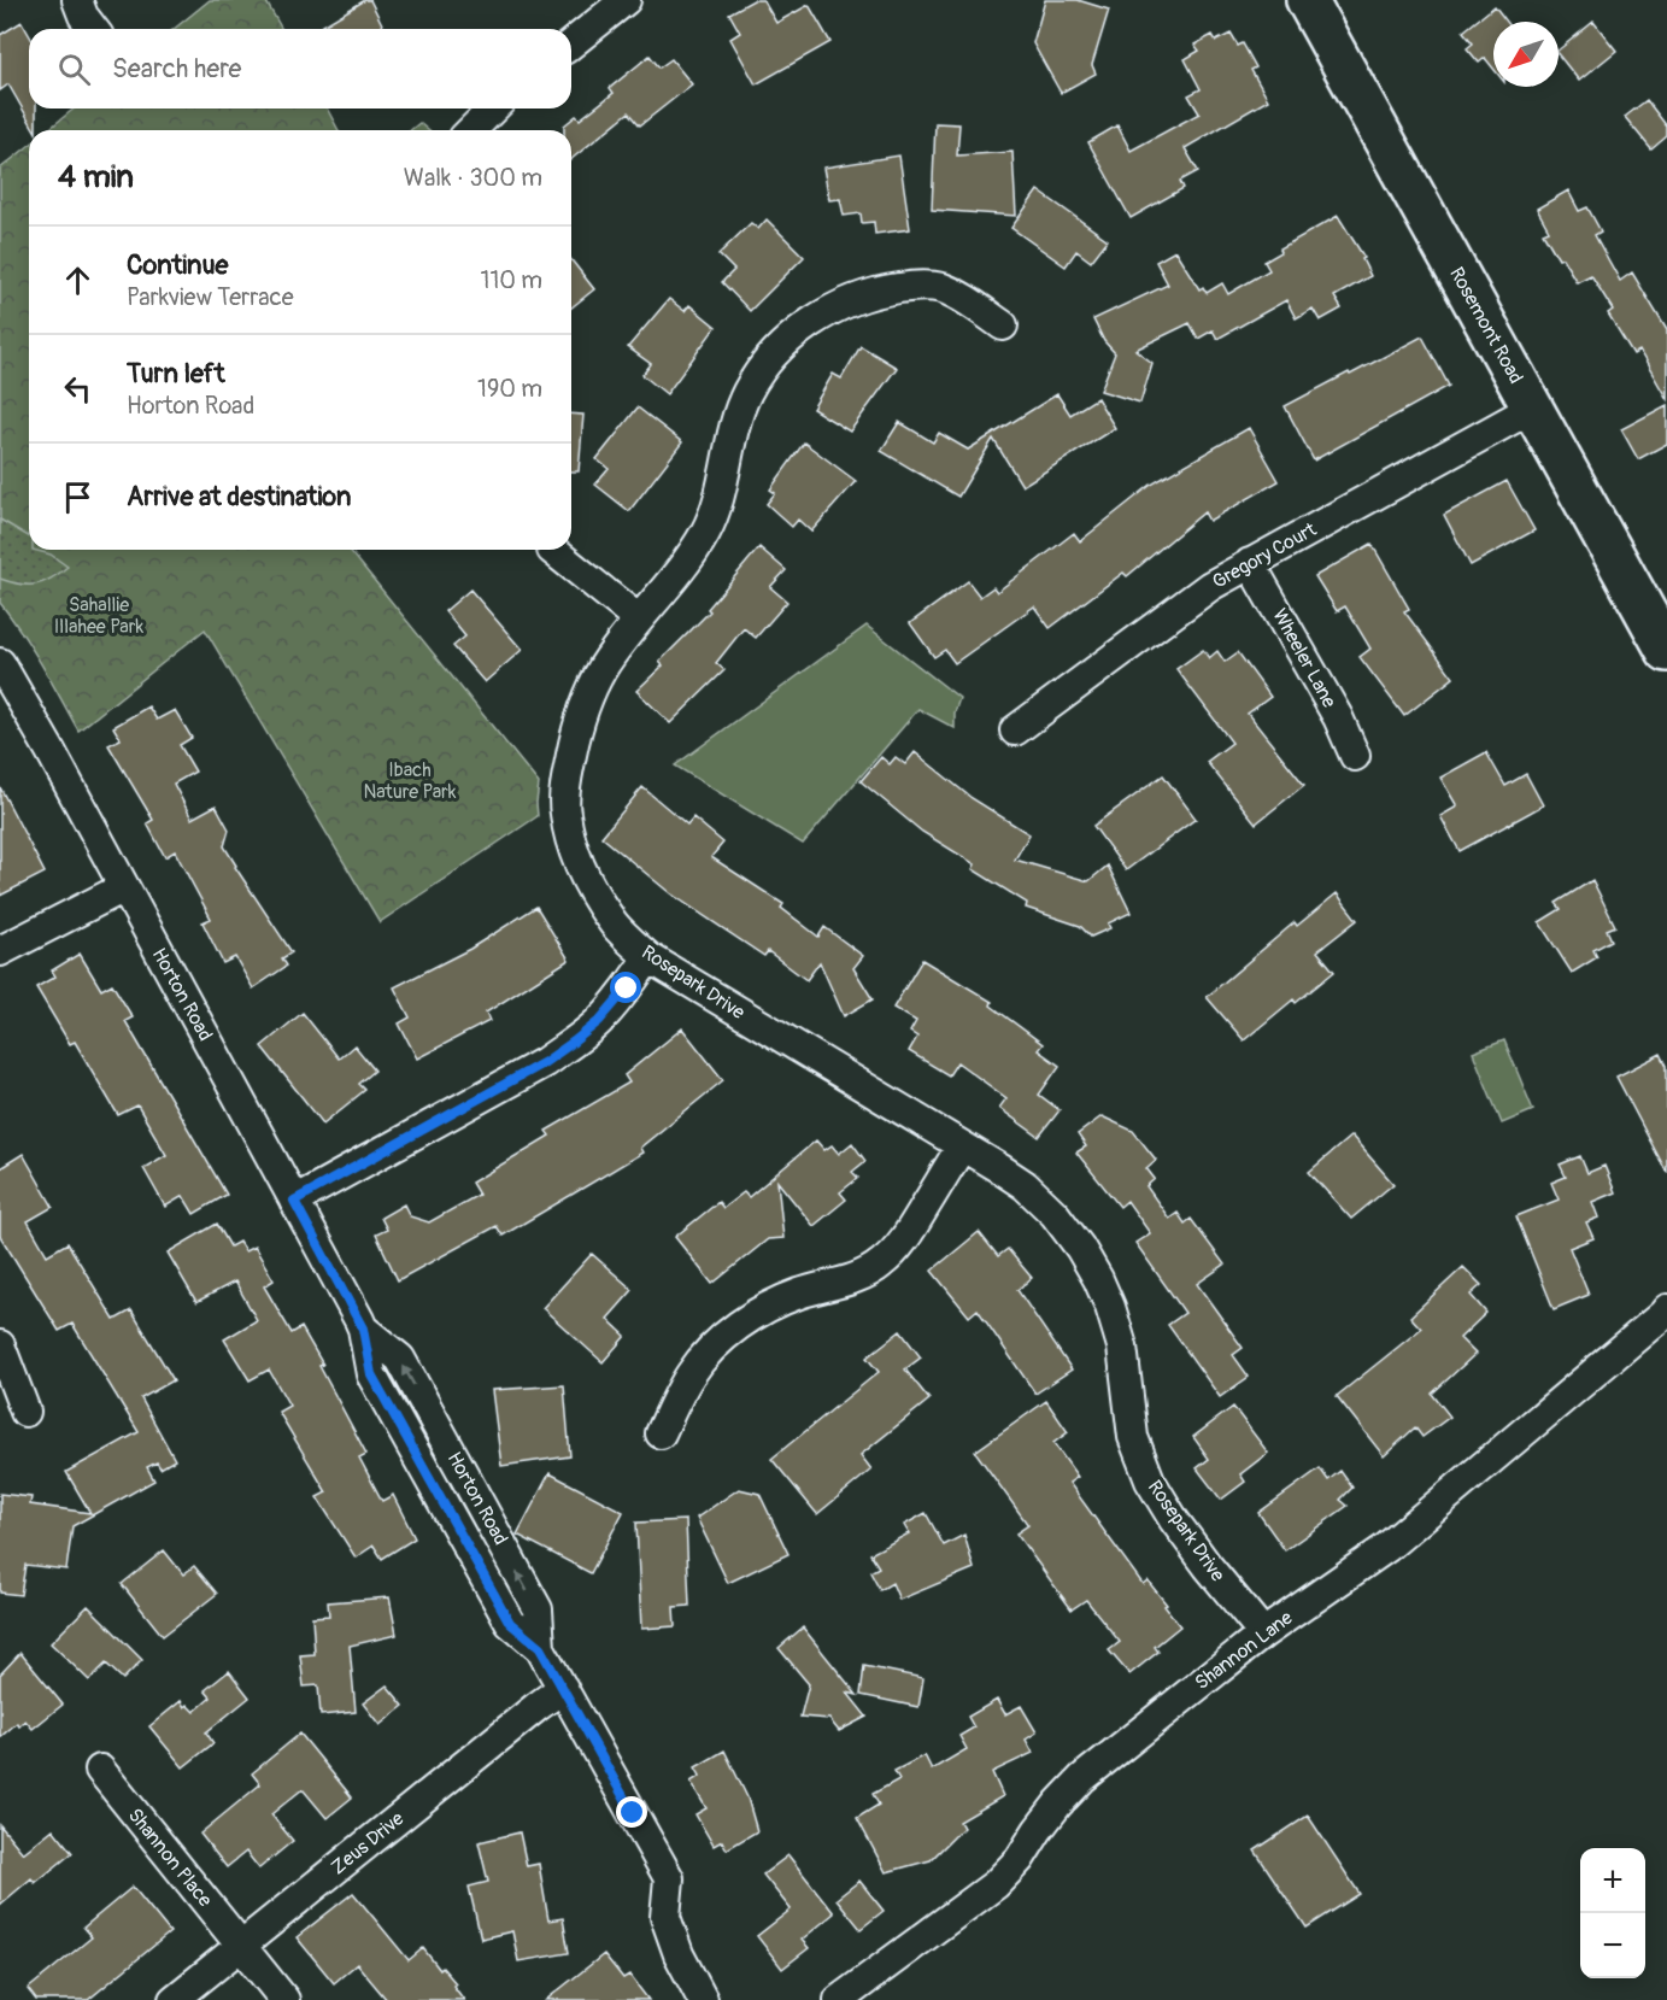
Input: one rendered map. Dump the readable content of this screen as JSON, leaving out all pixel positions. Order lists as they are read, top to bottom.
{
  "streets": {
    "main road": ["Rosemont Road"],
    "street": [
      "Gregory Court",
      "Wheeler Lane",
      "Rosepark Drive",
      "Horton Road",
      "Shannon Lane",
      "Zeus Drive",
      "Shannon Place"
    ]
  },
  "crossings": [
    ["Rosemont Road", "Gregory Court"],
    ["Gregory Court", "Wheeler Lane"],
    ["Rosepark Drive", "Shannon Lane"],
    ["Horton Road", "Zeus Drive"],
    ["Zeus Drive", "Shannon Place"]
  ],
  "parks": ["Sahallie Illahee Park", "Ibach Nature Park"],
  "north": "bottom left",
  "page": {
    "search": "Search here",
    "heading": ["4 min", "Walk · 300 m"],
    "list": [
      ["Continue", "Parkview Terrace", "110 m"],
      ["Turn left", "Horton Road", "190 m"],
      "Arrive at destination"
    ],
    "map_buttons": ["+", "−"]
  }
}
